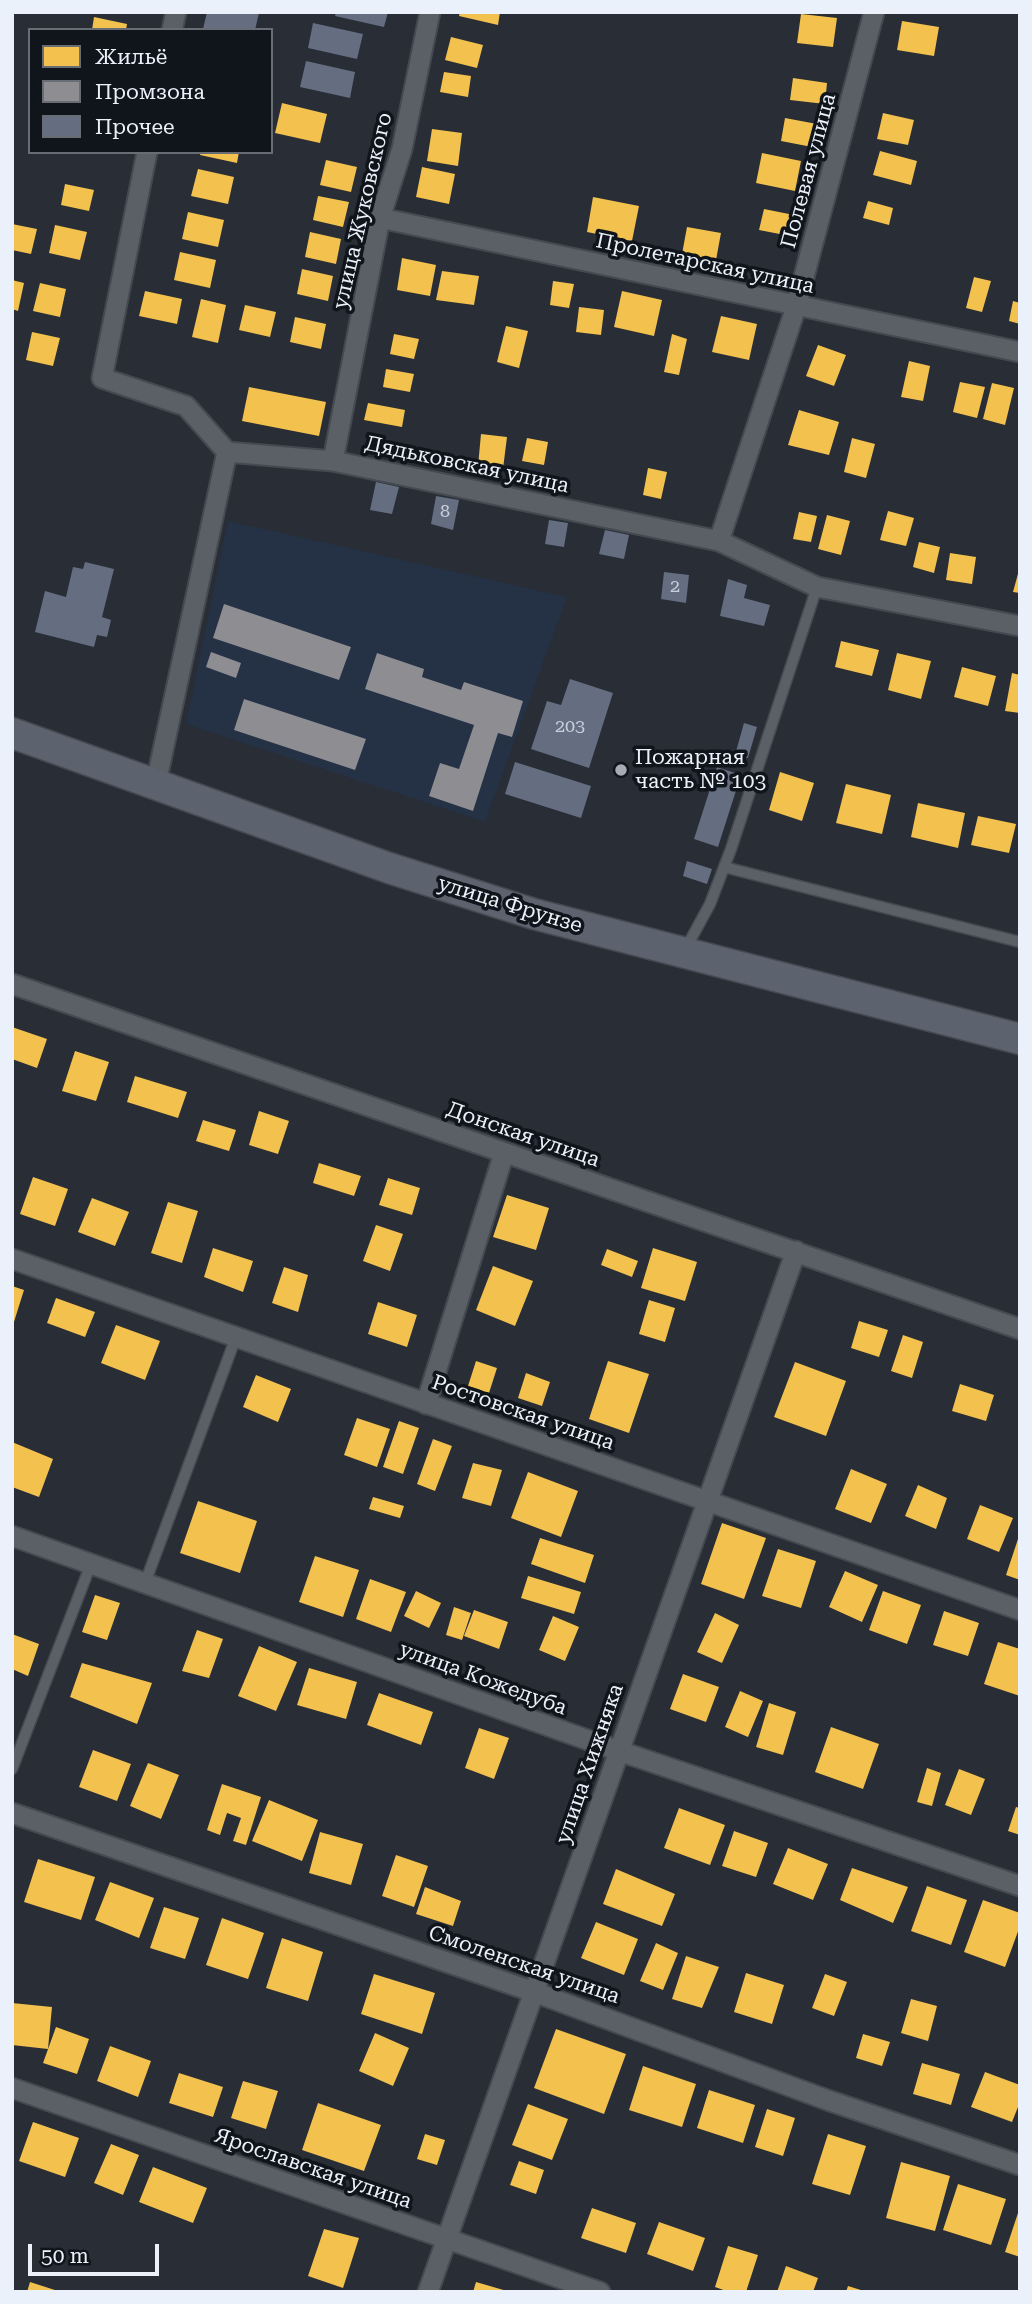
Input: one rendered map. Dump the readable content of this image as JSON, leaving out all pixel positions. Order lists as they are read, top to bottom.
{
  "streets": {
    "main road": ["улица Фрунзе"],
    "street": [
      "Полевая улица",
      "улица Жуковского",
      "Пролетарская улица",
      "Дядьковская улица",
      "Донская улица",
      "Ростовская улица",
      "улица Кожедуба",
      "улица Хижняка",
      "Смоленская улица",
      "Ярославская улица"
    ]
  },
  "crossings": [
    ["Полевая улица", "Пролетарская улица"],
    ["Полевая улица", "Дядьковская улица"],
    ["улица Жуковского", "Пролетарская улица"],
    ["улица Жуковского", "Дядьковская улица"],
    ["Донская улица", "улица Хижняка"],
    ["Ростовская улица", "улица Хижняка"],
    ["улица Кожедуба", "улица Хижняка"],
    ["улица Хижняка", "Смоленская улица"],
    ["улица Хижняка", "Ярославская улица"]
  ],
  "places": ["Пожарная часть № 103"],
  "house_numbers": ["8", "2", "203"],
  "legend": ["Жильё", "Промзона", "Прочее"],
  "scale_bar": "50 m"
}
